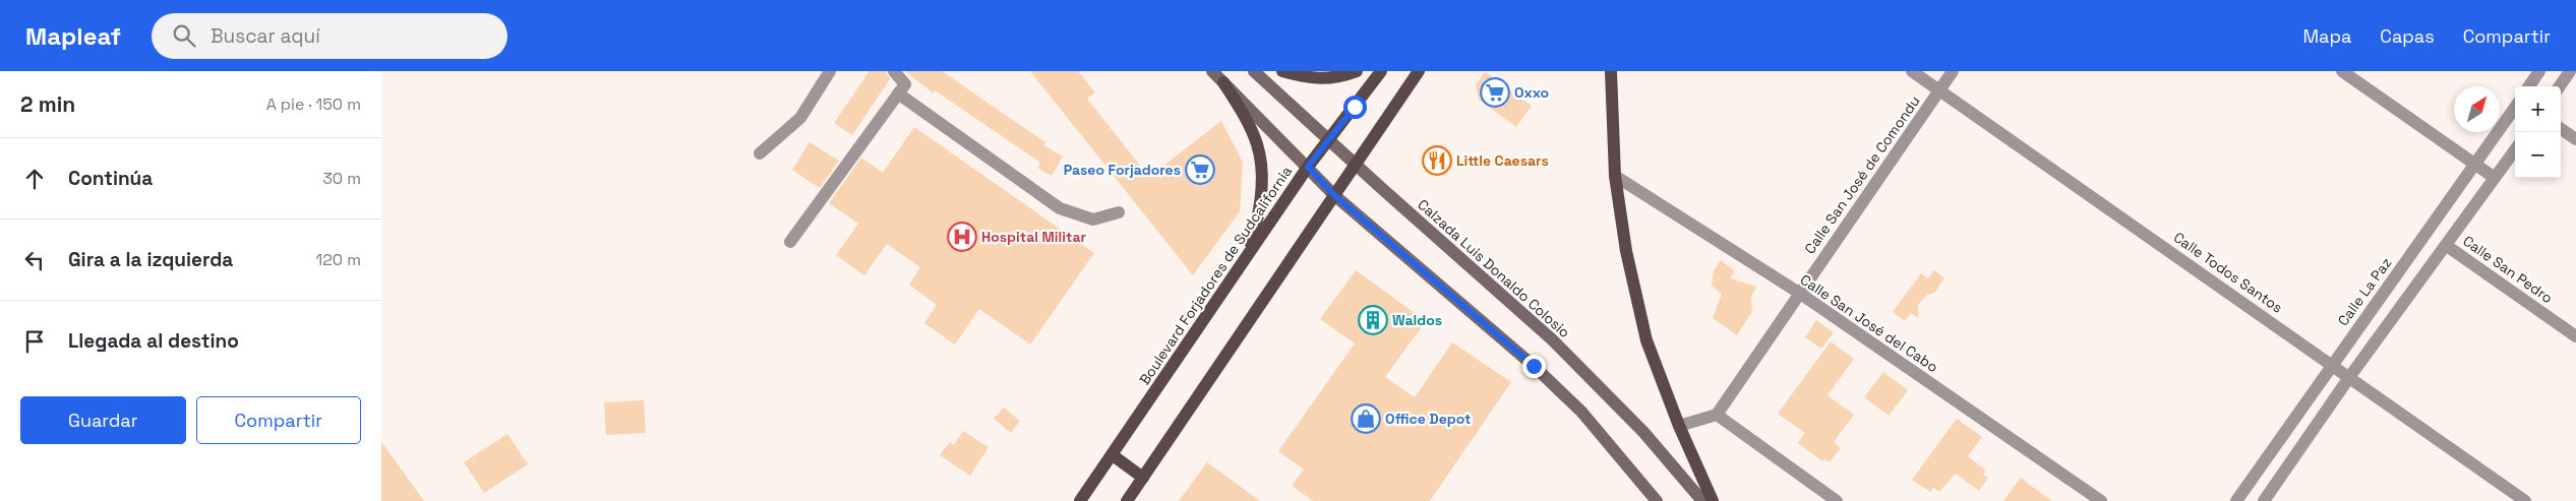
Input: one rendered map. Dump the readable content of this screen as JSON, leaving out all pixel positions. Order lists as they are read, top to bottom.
{
  "streets": {
    "main road": ["Calzada Luis Donaldo Colosio", "Boulevard Forjadores de Sudcalifornia"],
    "street": [
      "Calle San José de Comondu",
      "Calle San Pedro",
      "Calle Todos Santos",
      "Calle La Paz",
      "Calle San José del Cabo"
    ]
  },
  "crossings": [
    ["Calle San José de Comondu", "Calle Todos Santos"],
    ["Calle San José de Comondu", "Calle San José del Cabo"],
    ["Calzada Luis Donaldo Colosio", "Boulevard Forjadores de Sudcalifornia"],
    ["Calle Todos Santos", "Calle La Paz"]
  ],
  "places": {
    "supermarket": ["Oxxo", "Paseo Forjadores"],
    "restaurant": ["Little Caesars"],
    "hospital": ["Hospital Militar"],
    "building": ["Waldos"],
    "shop": ["Office Depot"]
  },
  "north": "top right",
  "page": {
    "header": "Mapleaf",
    "search": "Buscar aquí",
    "nav": ["Mapa", "Capas", "Compartir"],
    "heading": ["2 min", "A pie · 150 m"],
    "map_buttons": ["+", "−"],
    "list": [
      ["Continúa", "30 m"],
      ["Gira a la izquierda", "120 m"],
      "Llegada al destino"
    ],
    "buttons": ["Guardar", "Compartir"]
  }
}
